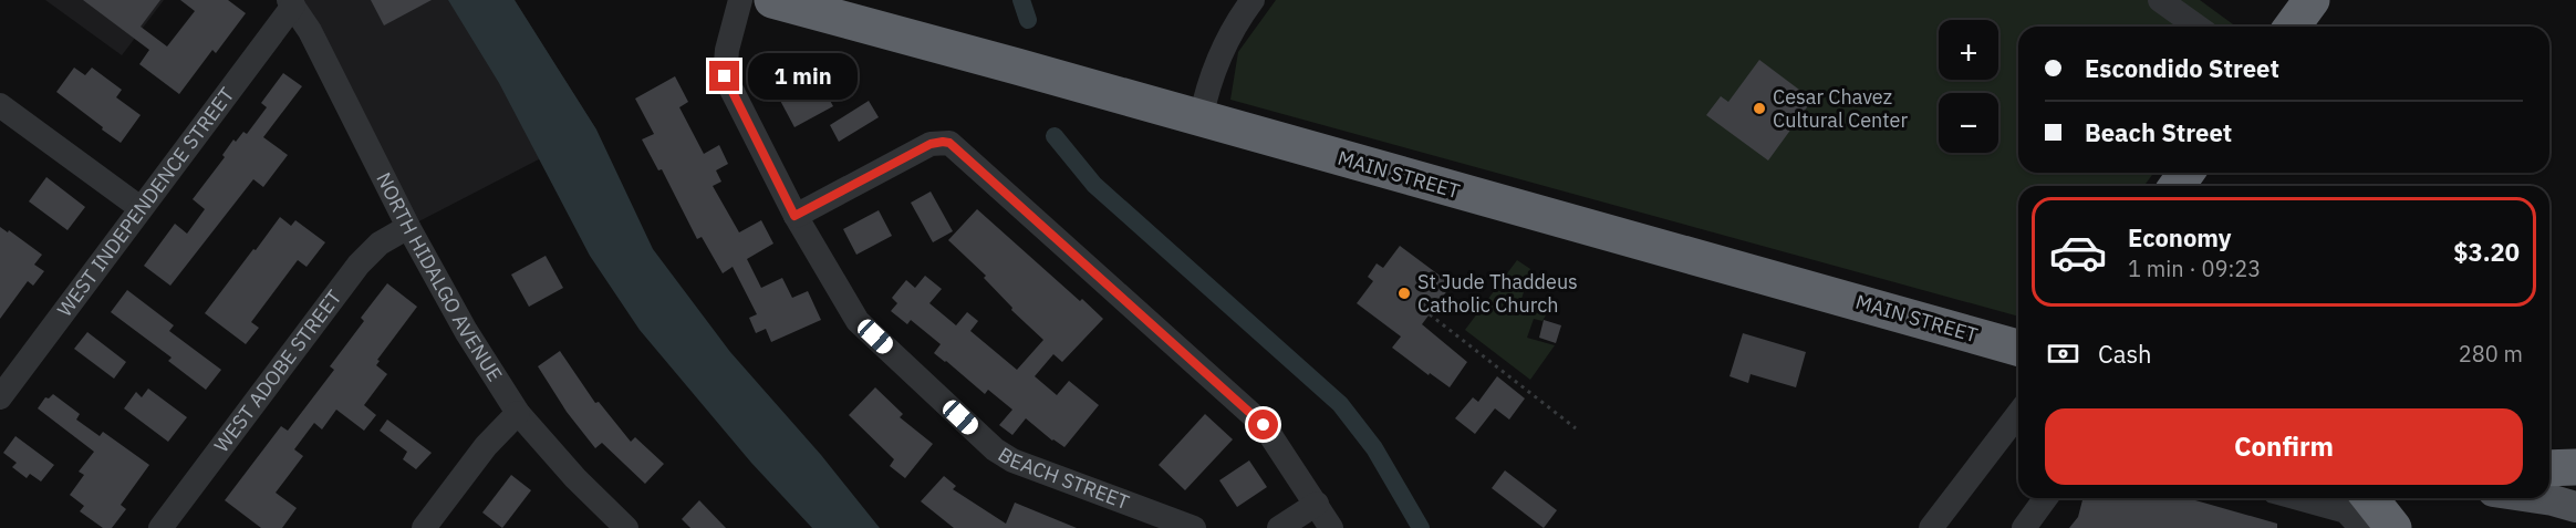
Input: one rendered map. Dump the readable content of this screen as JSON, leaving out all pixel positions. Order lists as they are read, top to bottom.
{
  "streets": {
    "highway": ["MAIN STREET"],
    "street": [
      "WEST INDEPENDENCE STREET",
      "NORTH HIDALGO AVENUE",
      "WEST ADOBE STREET",
      "BEACH STREET"
    ]
  },
  "crossings": [
    ["WEST INDEPENDENCE STREET", "NORTH HIDALGO AVENUE"],
    ["NORTH HIDALGO AVENUE", "WEST ADOBE STREET"]
  ],
  "places": ["Cesar Chavez Cultural Center", "St Jude Thaddeus Catholic Church"],
  "page": {
    "map_buttons": ["+", "−"],
    "banner": ["Escondido Street", "Beach Street"],
    "bubble": "1 min",
    "list": [
      {
        "name": "Economy",
        "note": "1 min · 09:23",
        "value": "$3.20"
      }
    ],
    "pay": ["Cash", "280 m"],
    "buttons": "Confirm"
  }
}
